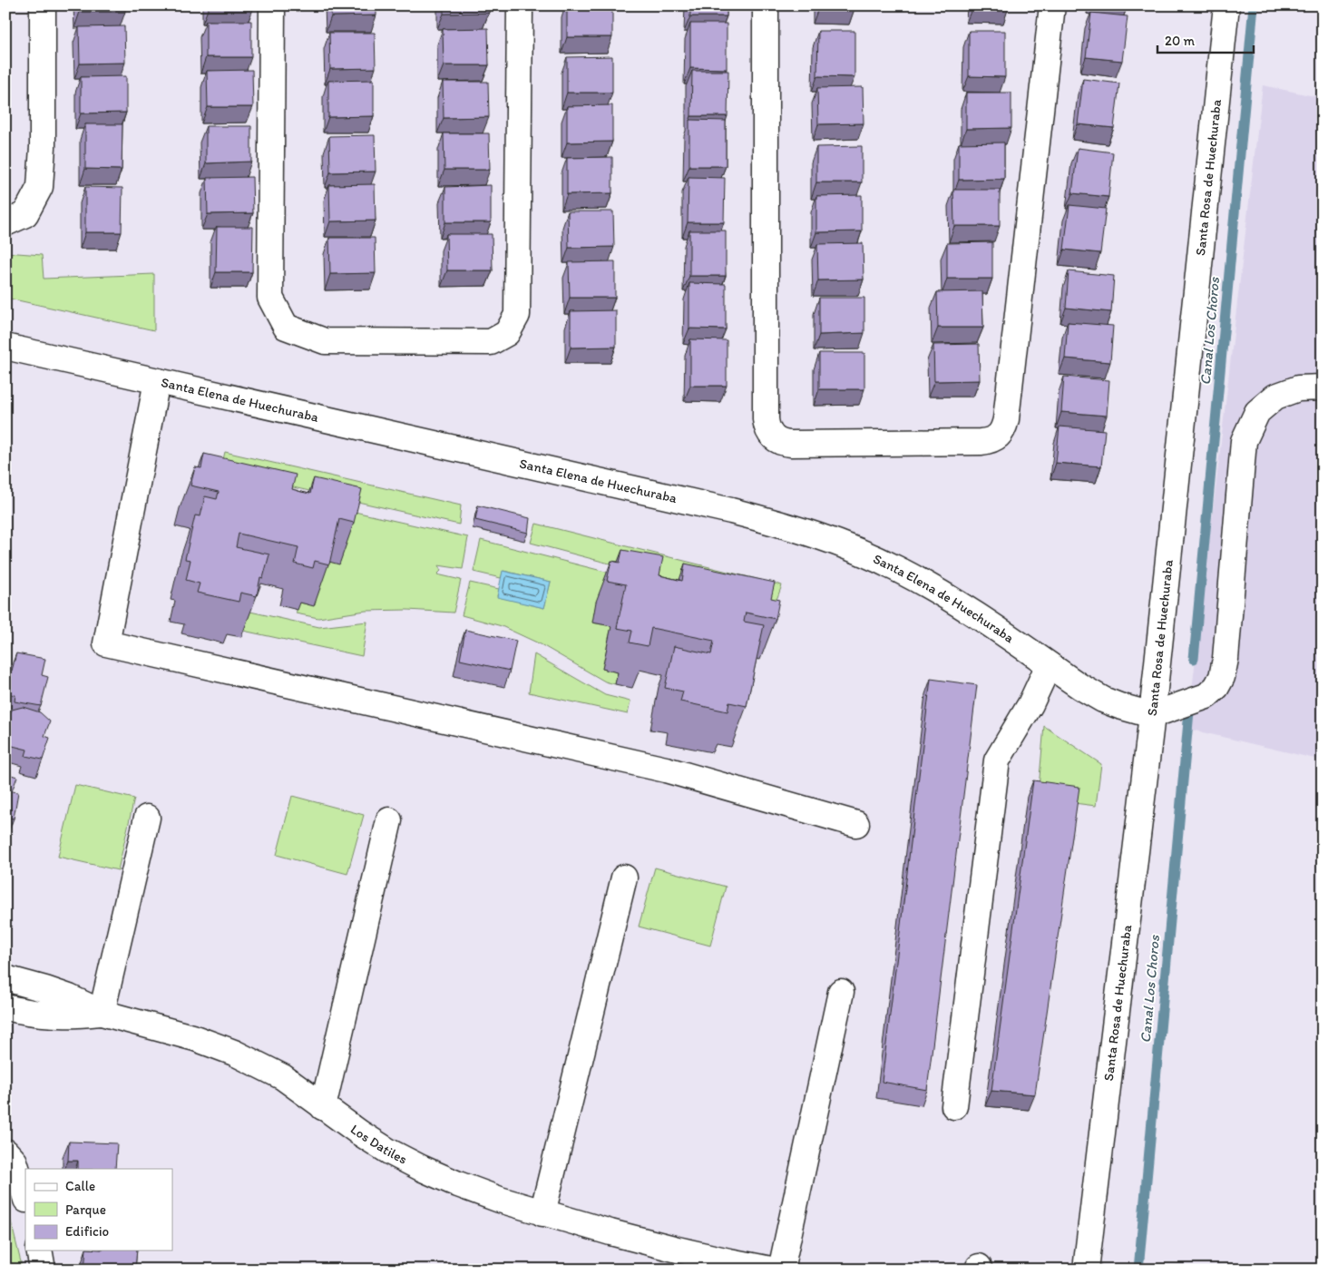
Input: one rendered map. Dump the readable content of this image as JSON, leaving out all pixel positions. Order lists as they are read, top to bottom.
{
  "streets": {
    "street": ["Santa Rosa de Huechuraba", "Santa Elena de Huechuraba", "Los Datiles"]
  },
  "crossings": [
    ["Santa Rosa de Huechuraba", "Santa Elena de Huechuraba"]
  ],
  "water": ["Canal Los Choros"],
  "legend": ["Calle", "Parque", "Edificio"],
  "scale_bar": "20 m"
}
